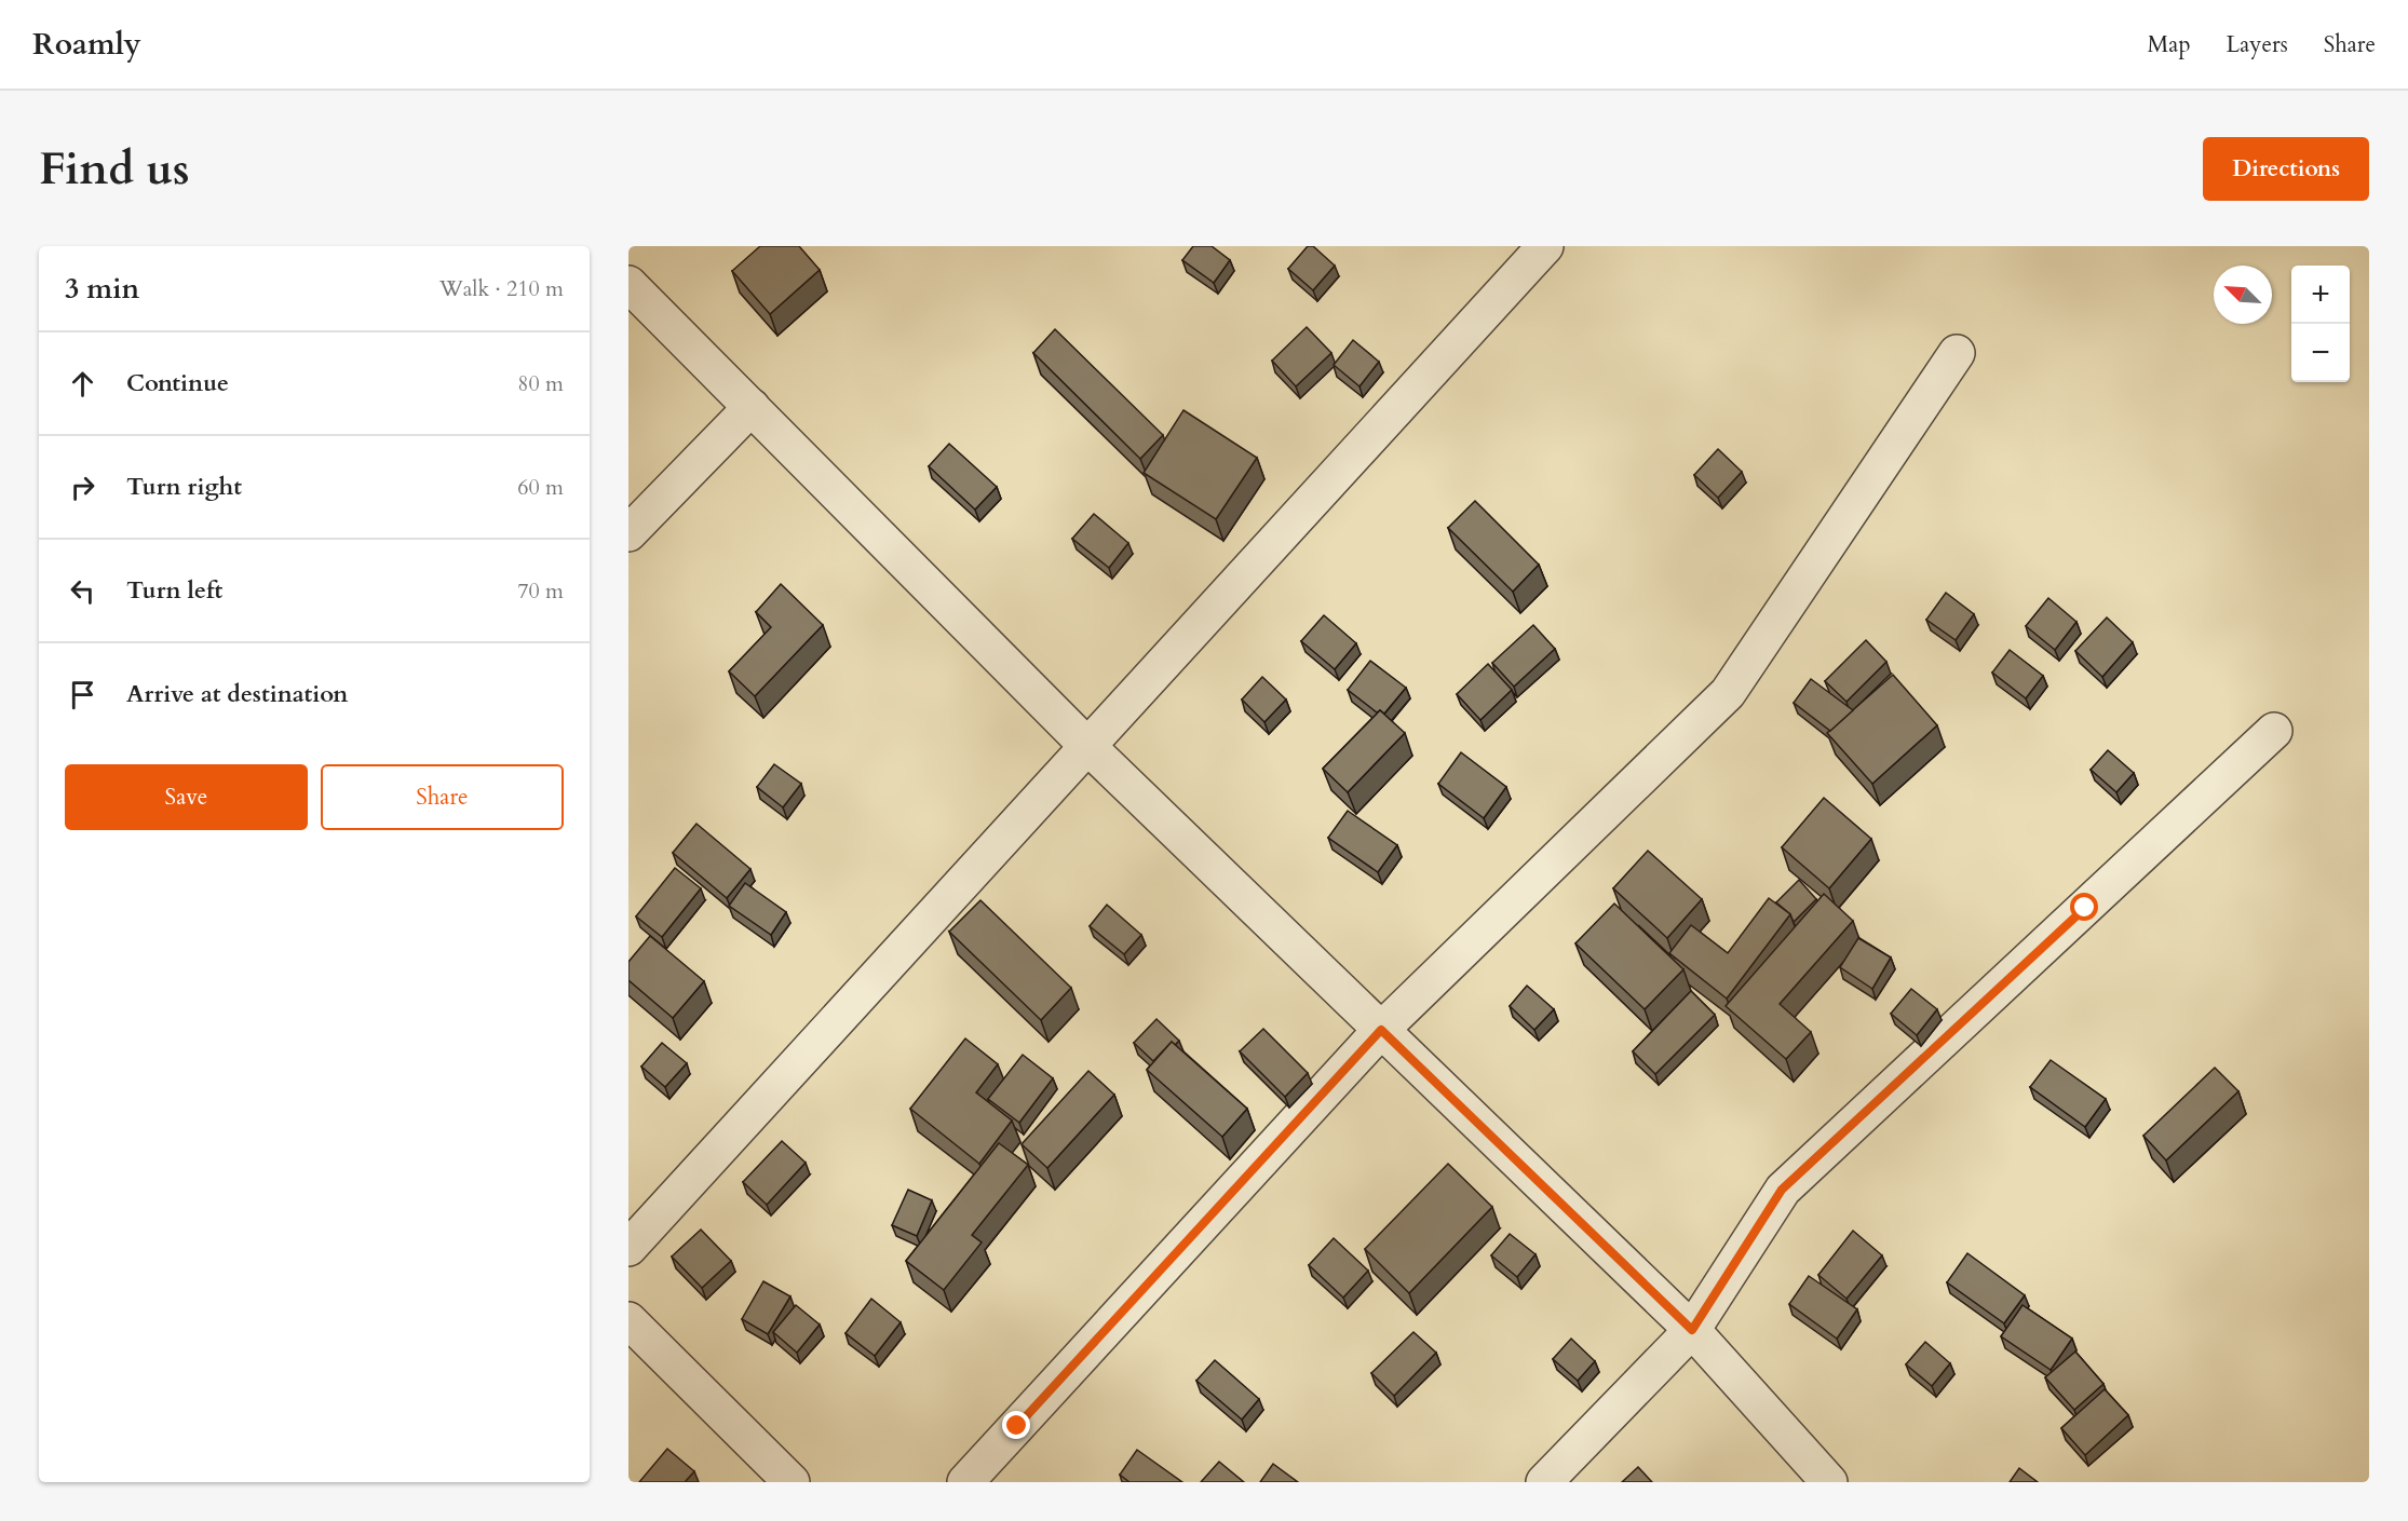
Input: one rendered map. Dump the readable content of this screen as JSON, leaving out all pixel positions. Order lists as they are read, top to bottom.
{
  "north": "top left",
  "page": {
    "header": "Roamly",
    "nav": ["Map", "Layers", "Share"],
    "buttons": [
      "Directions",
      ["Save", "Share"]
    ],
    "title": "Find us",
    "heading": ["3 min", "Walk · 210 m"],
    "map_buttons": ["+", "−"],
    "list": [
      ["Continue", "80 m"],
      ["Turn right", "60 m"],
      ["Turn left", "70 m"],
      "Arrive at destination"
    ]
  }
}
